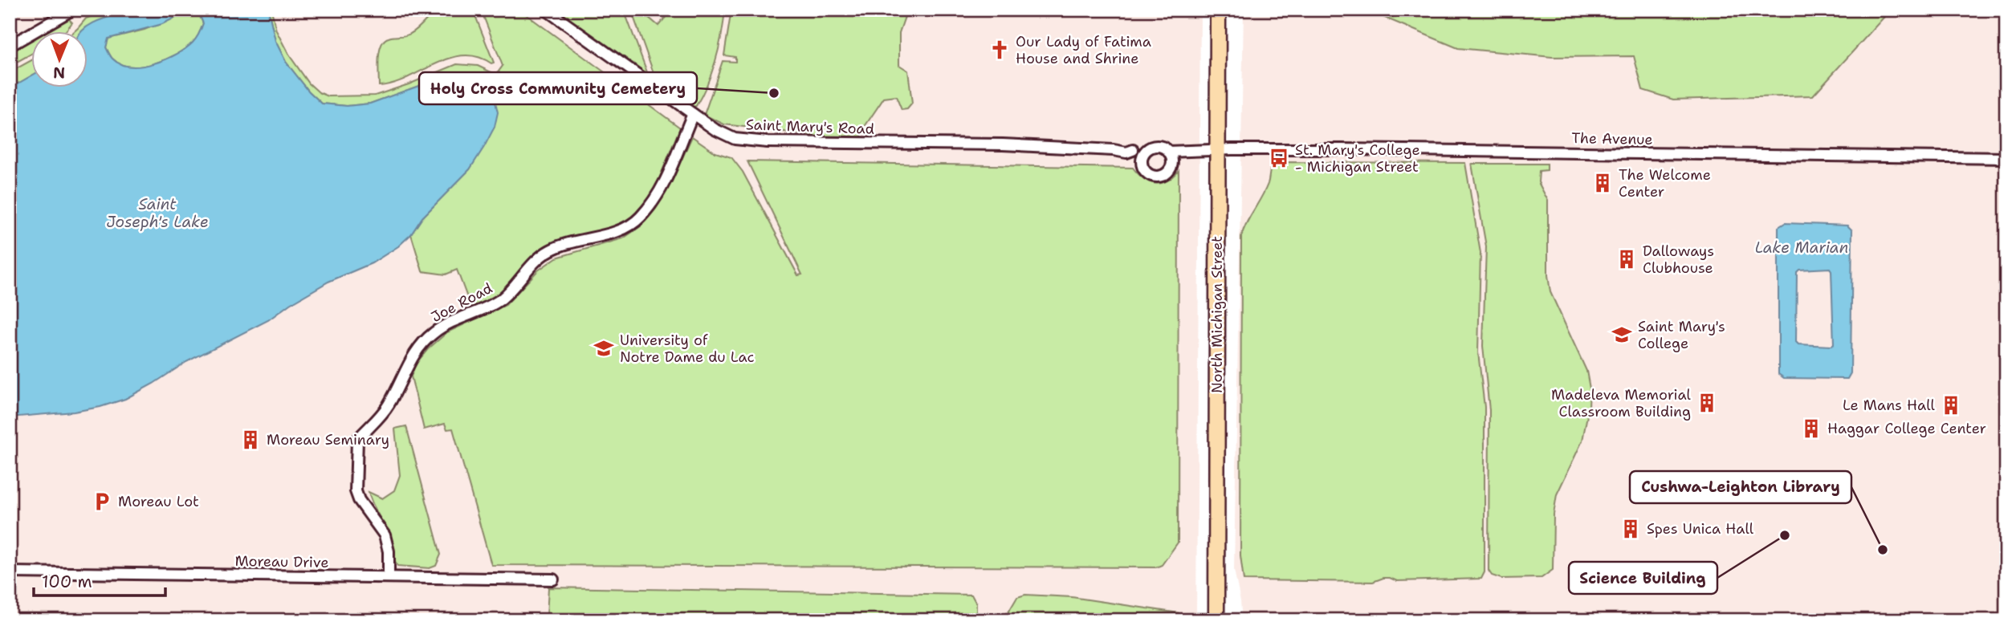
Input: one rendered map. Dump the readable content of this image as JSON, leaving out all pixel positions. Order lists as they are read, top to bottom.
{
  "streets": {
    "main road": ["North Michigan Street"],
    "street": [
      "Saint Mary's Road",
      "The Avenue",
      "Joe Road",
      "Moreau Drive"
    ]
  },
  "crossings": [
    ["Saint Mary's Road", "The Avenue"],
    ["Saint Mary's Road", "Joe Road"],
    ["Saint Mary's Road", "North Michigan Street"],
    ["The Avenue", "North Michigan Street"],
    ["Joe Road", "Moreau Drive"]
  ],
  "water": ["Saint Joseph's Lake", "Lake Marian"],
  "places": {
    "church": ["Our Lady of Fatima House and Shrine"],
    "other": ["Holy Cross Community Cemetery", "Science Building", "Cushwa-Leighton Library"],
    "bus stop": ["St. Mary's College - Michigan Street"],
    "building": [
      "The Welcome Center",
      "Dalloways Clubhouse",
      "Madeleva Memorial Classroom Building",
      "Le Mans Hall",
      "Haggar College Center",
      "Moreau Seminary",
      "Spes Unica Hall"
    ],
    "school or university": ["Saint Mary's College", "University of Notre Dame du Lac"],
    "parking": ["Moreau Lot"]
  },
  "scale_bar": "100 m",
  "north": "bottom"
}
